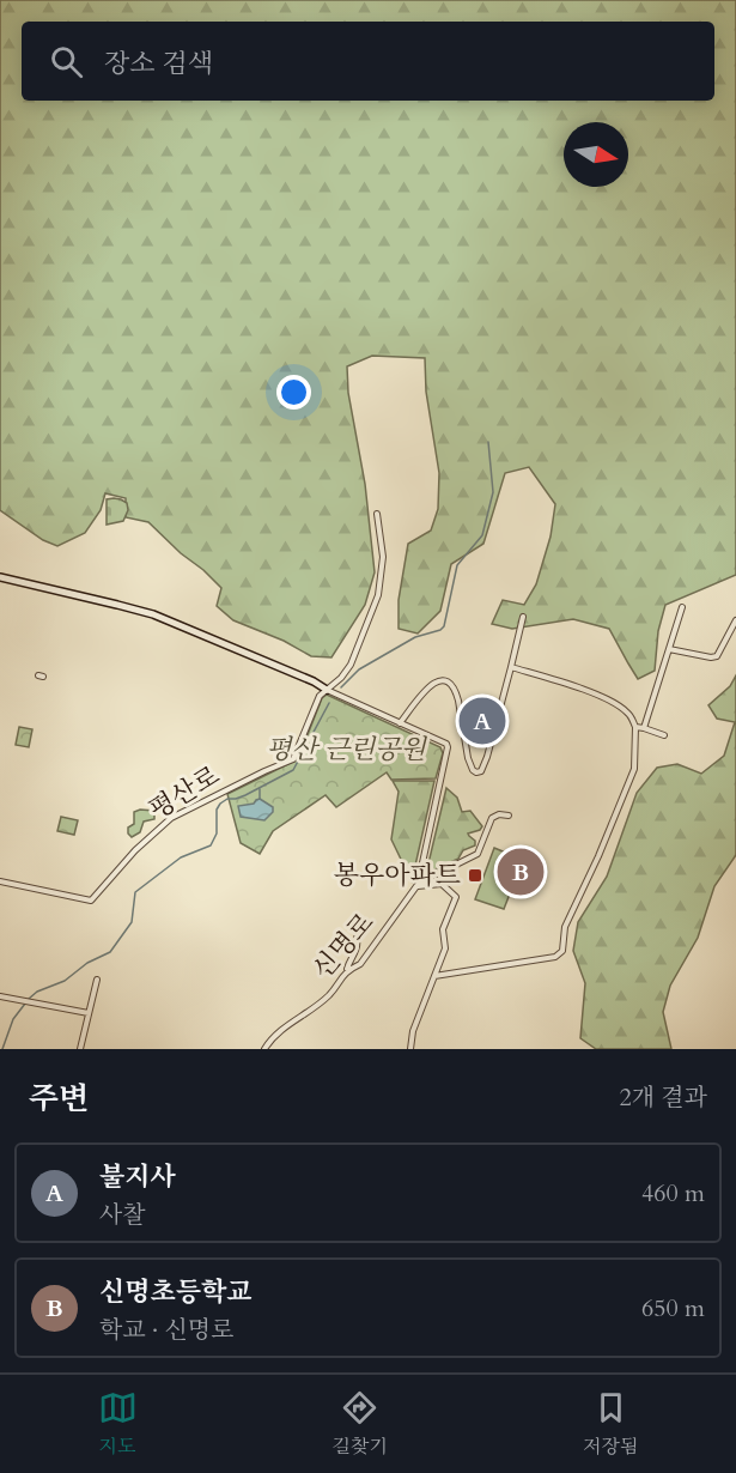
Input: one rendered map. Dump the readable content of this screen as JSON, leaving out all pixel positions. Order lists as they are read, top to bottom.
{
  "streets": {
    "street": ["평산로", "신명로"]
  },
  "parks": ["평산 근린공원"],
  "places": {
    "transit": ["봉우아파트"]
  },
  "north": "right",
  "page": {
    "search": "장소 검색",
    "pins": ["A", "B"],
    "heading": ["주변", "2개 결과"],
    "list": [
      {
        "mark": "A",
        "name": "불지사",
        "note": "사찰",
        "value": "460 m"
      },
      {
        "mark": "B",
        "name": "신명초등학교",
        "note": "학교 · 신명로",
        "value": "650 m"
      }
    ],
    "nav": ["지도", "길찾기", "저장됨"]
  }
}
